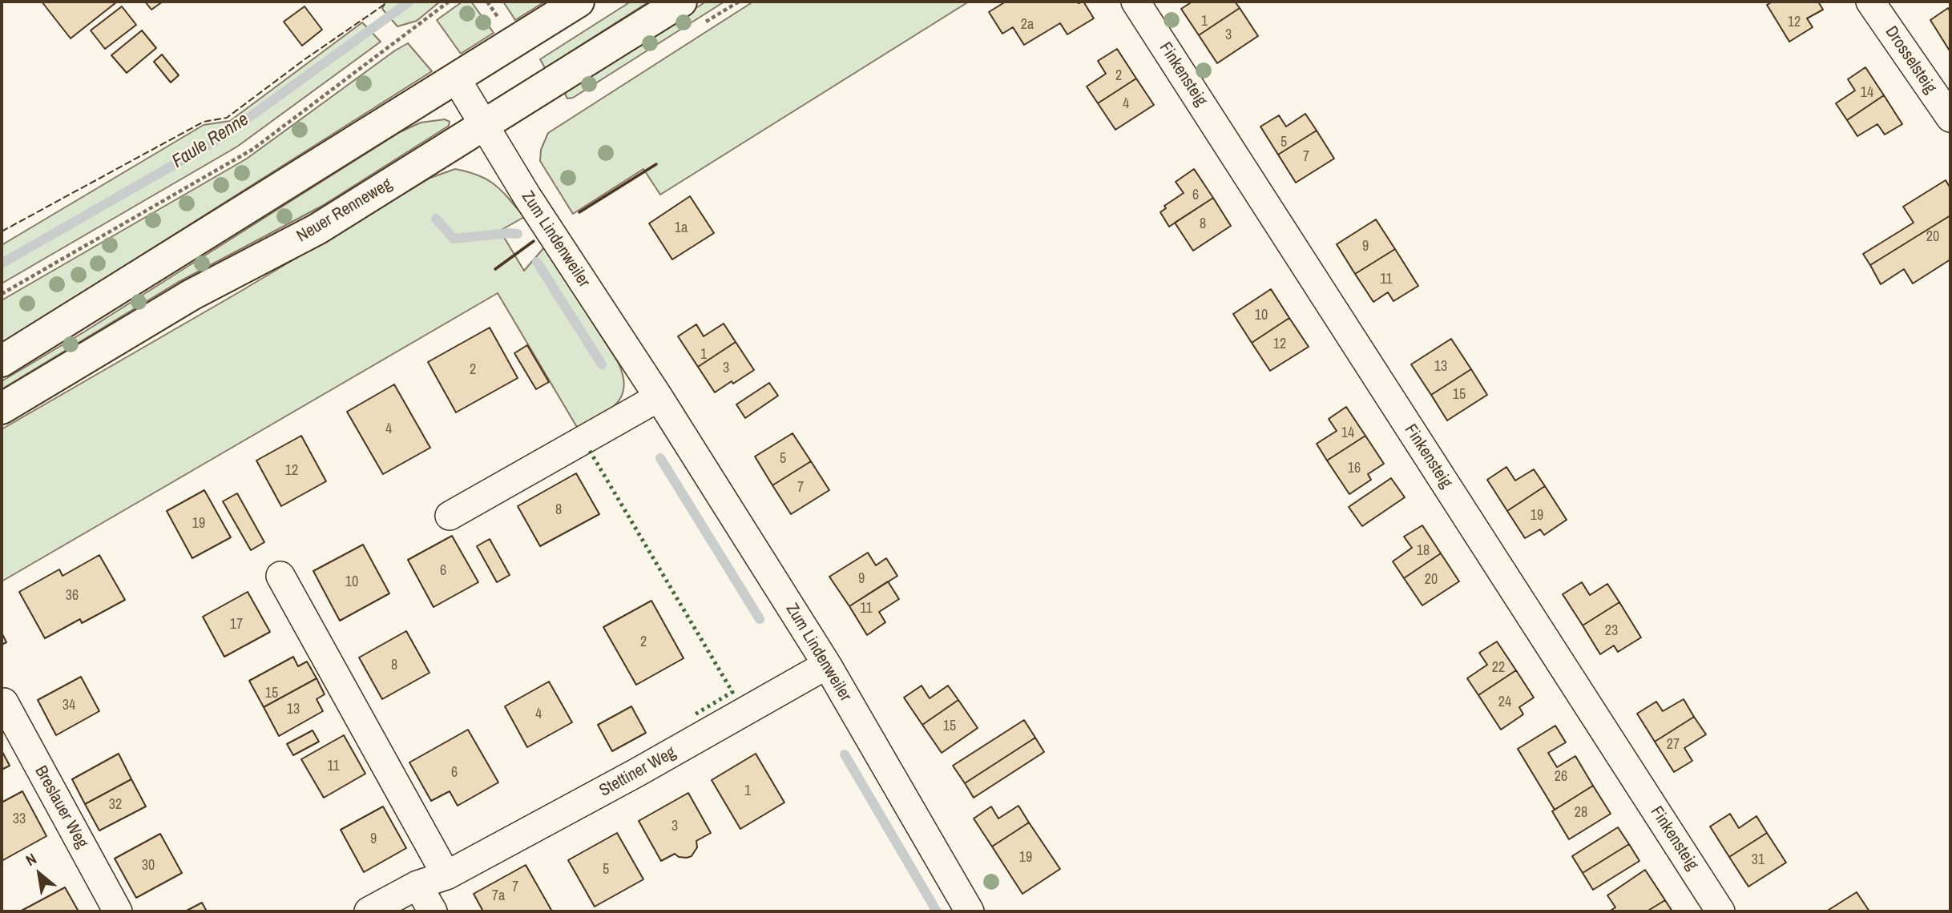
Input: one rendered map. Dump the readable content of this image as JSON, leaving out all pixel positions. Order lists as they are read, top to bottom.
{
  "streets": {
    "main road": ["Neuer Renneweg"],
    "street": [
      "Drosselsteig",
      "Finkensteig",
      "Zum Lindenweiler",
      "Stettiner Weg",
      "Breslauer Weg"
    ]
  },
  "crossings": [
    ["Neuer Renneweg", "Zum Lindenweiler"],
    ["Zum Lindenweiler", "Stettiner Weg"]
  ],
  "water": ["Faule Renne"],
  "house_numbers": [
    "1",
    "12",
    "2a",
    "3",
    "2",
    "14",
    "4",
    "5",
    "7",
    "6",
    "8",
    "1a",
    "20",
    "9",
    "11",
    "10",
    "12",
    "1",
    "13",
    "3",
    "2",
    "15",
    "4",
    "14",
    "5",
    "16",
    "12",
    "7",
    "8",
    "19",
    "19",
    "18",
    "6",
    "9",
    "20",
    "10",
    "36",
    "11",
    "17",
    "23",
    "2",
    "8",
    "22",
    "15",
    "24",
    "34",
    "13",
    "4",
    "15",
    "27",
    "11",
    "6",
    "26",
    "1",
    "32",
    "28",
    "33",
    "3",
    "9",
    "19",
    "31",
    "30",
    "5",
    "7",
    "7a"
  ],
  "north": "top left"
}
